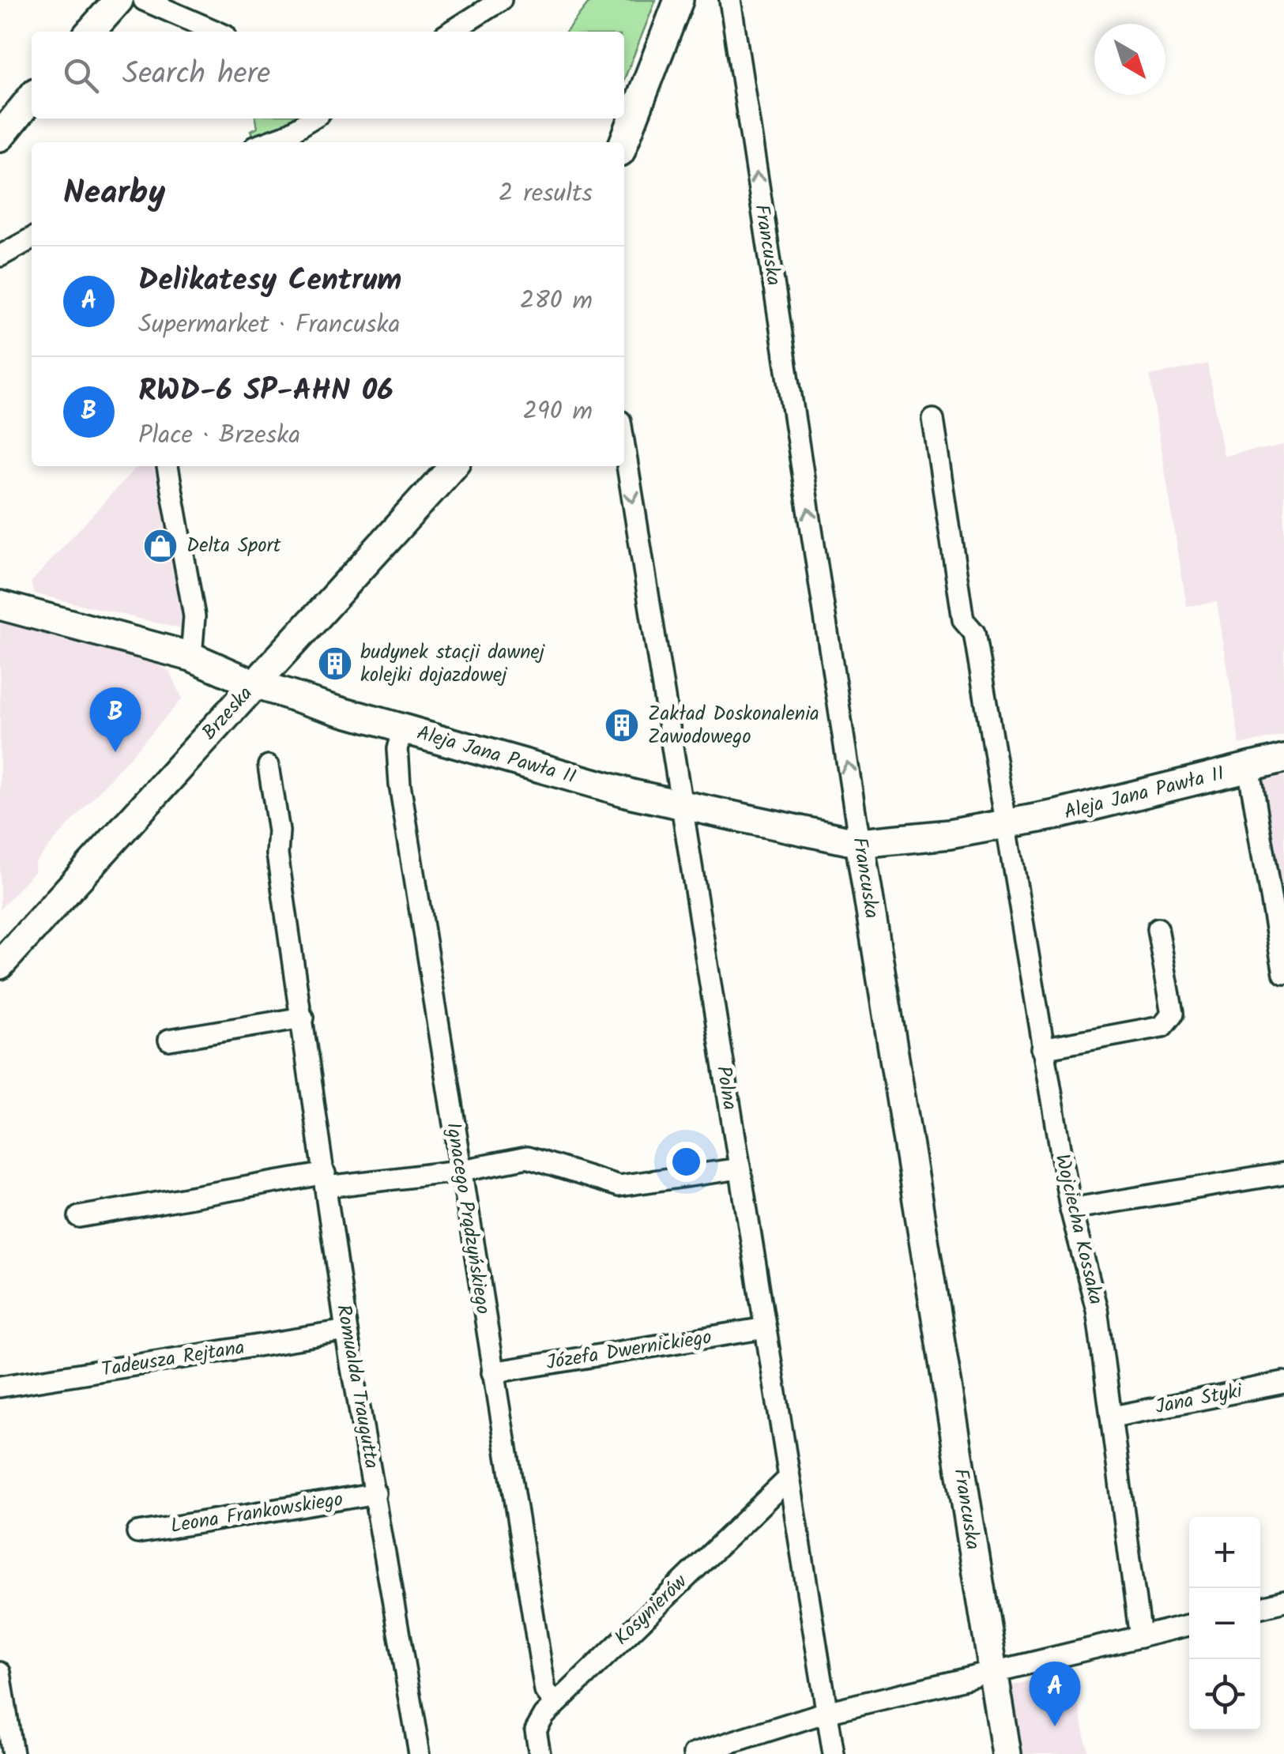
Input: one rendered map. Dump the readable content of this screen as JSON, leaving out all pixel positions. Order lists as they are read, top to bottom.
{
  "streets": {
    "street": [
      "Francuska",
      "Brzeska",
      "Aleja Jana Pawła II",
      "Polna",
      "Ignacego Prądzyńskiego",
      "Wojciecha Kossaka",
      "Józefa Dwernickiego",
      "Tadeusza Rejtana",
      "Romualda Traugutta",
      "Jana Styki",
      "Leona Frankowskiego",
      "Kosynierów"
    ]
  },
  "crossings": [
    ["Francuska", "Aleja Jana Pawła II"],
    ["Brzeska", "Aleja Jana Pawła II"],
    ["Aleja Jana Pawła II", "Polna"],
    ["Aleja Jana Pawła II", "Ignacego Prądzyńskiego"],
    ["Aleja Jana Pawła II", "Wojciecha Kossaka"],
    ["Polna", "Józefa Dwernickiego"],
    ["Polna", "Kosynierów"],
    ["Ignacego Prądzyńskiego", "Józefa Dwernickiego"],
    ["Ignacego Prądzyńskiego", "Kosynierów"],
    ["Wojciecha Kossaka", "Jana Styki"],
    ["Tadeusza Rejtana", "Romualda Traugutta"],
    ["Romualda Traugutta", "Leona Frankowskiego"]
  ],
  "places": {
    "shop": ["Delta Sport"],
    "building": ["budynek stacji dawnej kolejki dojazdowej", "Zakład Doskonalenia Zawodowego"]
  },
  "north": "bottom right",
  "page": {
    "search": "Search here",
    "heading": ["Nearby", "2 results"],
    "list": [
      {
        "mark": "A",
        "name": "Delikatesy Centrum",
        "note": "Supermarket · Francuska",
        "value": "280 m"
      },
      {
        "mark": "B",
        "name": "RWD-6 SP-AHN 06",
        "note": "Place · Brzeska",
        "value": "290 m"
      }
    ],
    "pins": ["B", "A"],
    "map_buttons": ["+", "−"]
  }
}
